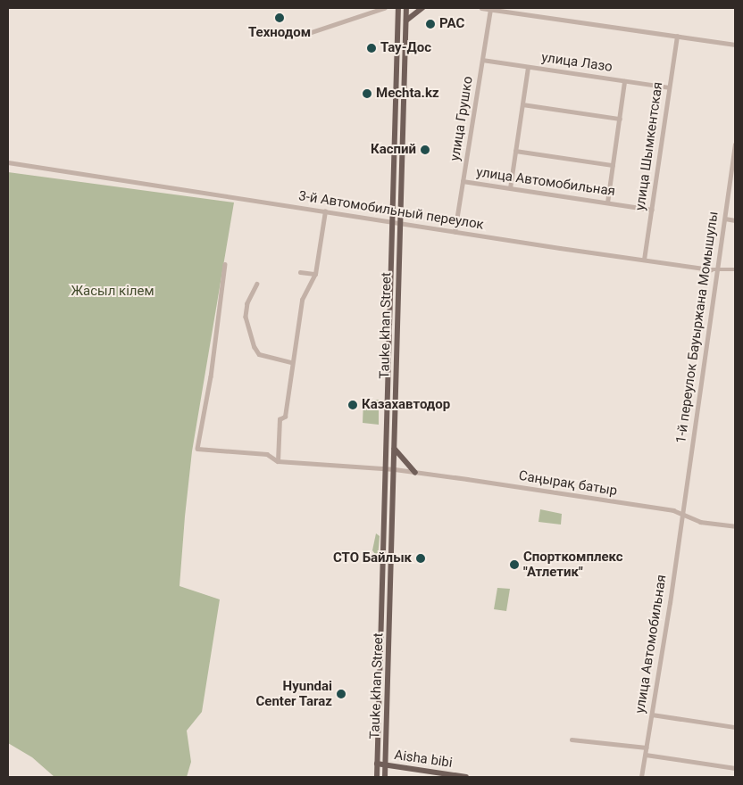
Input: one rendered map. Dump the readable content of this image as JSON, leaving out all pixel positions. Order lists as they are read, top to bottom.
{
  "streets": {
    "main road": ["Tauke khan Street", "Aisha bibi"],
    "street": [
      "улица Лазо",
      "улица Грушко",
      "улица Шымкентская",
      "улица Автомобильная",
      "3-й Автомобильный переулок",
      "1-й переулок Бауыржана Момышулы",
      "Саңырақ батыр"
    ]
  },
  "crossings": [
    ["улица Лазо", "улица Грушко"],
    ["улица Лазо", "улица Шымкентская"],
    ["улица Грушко", "улица Автомобильная"],
    ["улица Грушко", "3-й Автомобильный переулок"],
    ["улица Шымкентская", "улица Автомобильная"],
    ["улица Шымкентская", "3-й Автомобильный переулок"],
    ["улица Автомобильная", "1-й переулок Бауыржана Момышулы"],
    ["улица Автомобильная", "Саңырақ батыр"],
    ["3-й Автомобильный переулок", "Tauke khan Street"],
    ["3-й Автомобильный переулок", "1-й переулок Бауыржана Момышулы"],
    ["Tauke khan Street", "Саңырақ батыр"],
    ["Tauke khan Street", "Aisha bibi"],
    ["1-й переулок Бауыржана Момышулы", "Саңырақ батыр"]
  ],
  "parks": ["Жасыл кілем"],
  "places": [
    "Технодом",
    "РАС",
    "Тау-Дос",
    "Mechta.kz",
    "Каспий",
    "Казахавтодор",
    "СТО Байлык",
    "Спорткомплекс \"Атлетик\"",
    "Hyundai Center Taraz"
  ]
}
